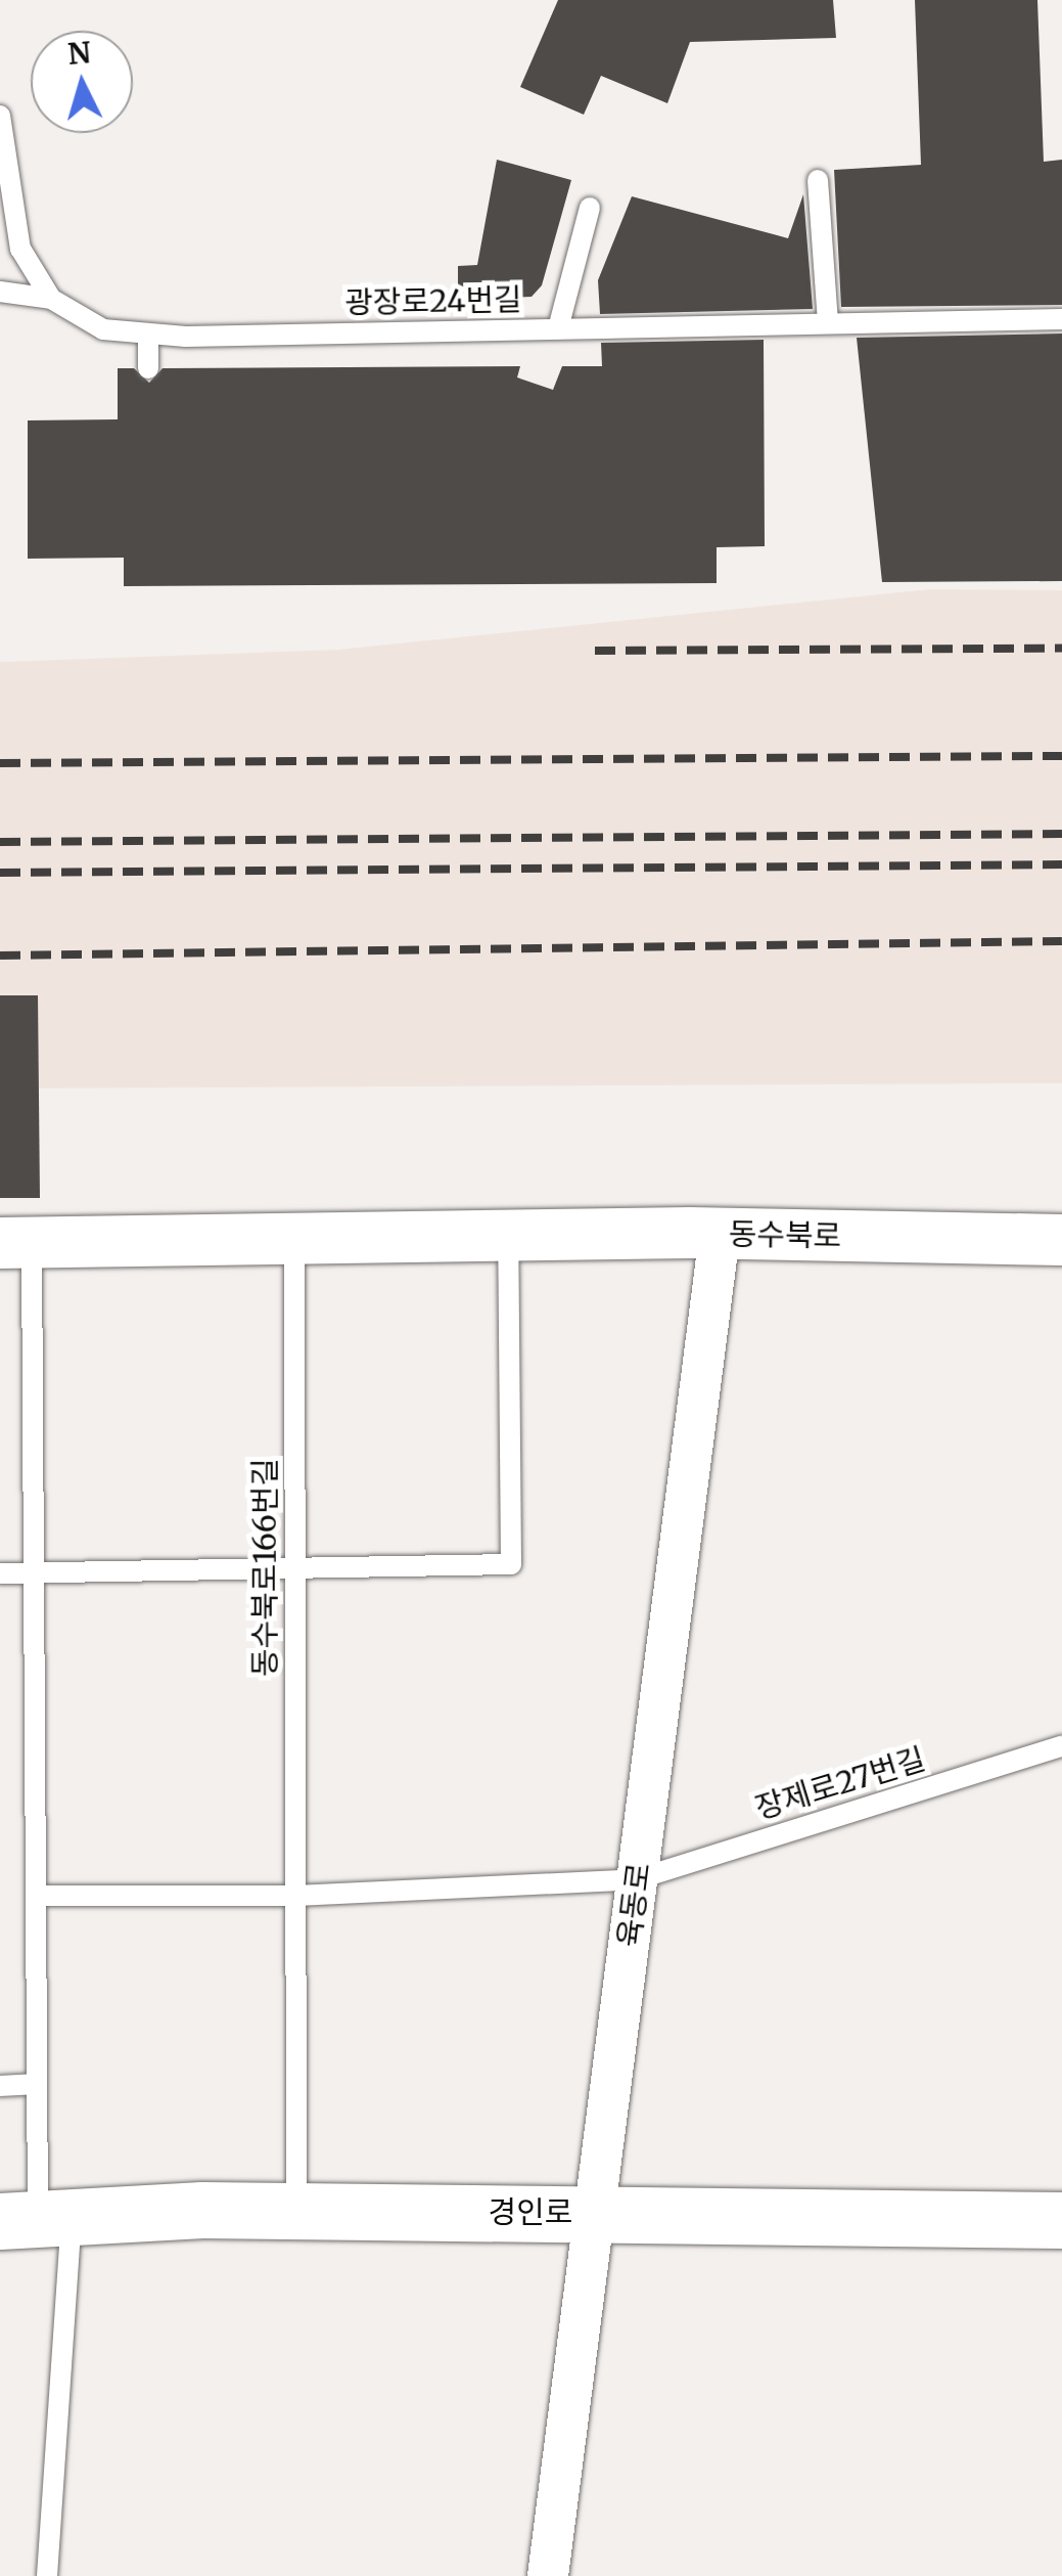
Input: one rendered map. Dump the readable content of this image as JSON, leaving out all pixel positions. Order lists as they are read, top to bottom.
{
  "streets": {
    "main road": ["경인로"],
    "street": ["동수북로", "육동로"],
    "lane": ["광장로24번길", "동수북로166번길", "장제로27번길"]
  },
  "crossings": [
    ["동수북로", "동수북로166번길"],
    ["동수북로", "육동로"],
    ["동수북로166번길", "경인로"],
    ["장제로27번길", "육동로"],
    ["육동로", "경인로"]
  ],
  "north": "top"
}
